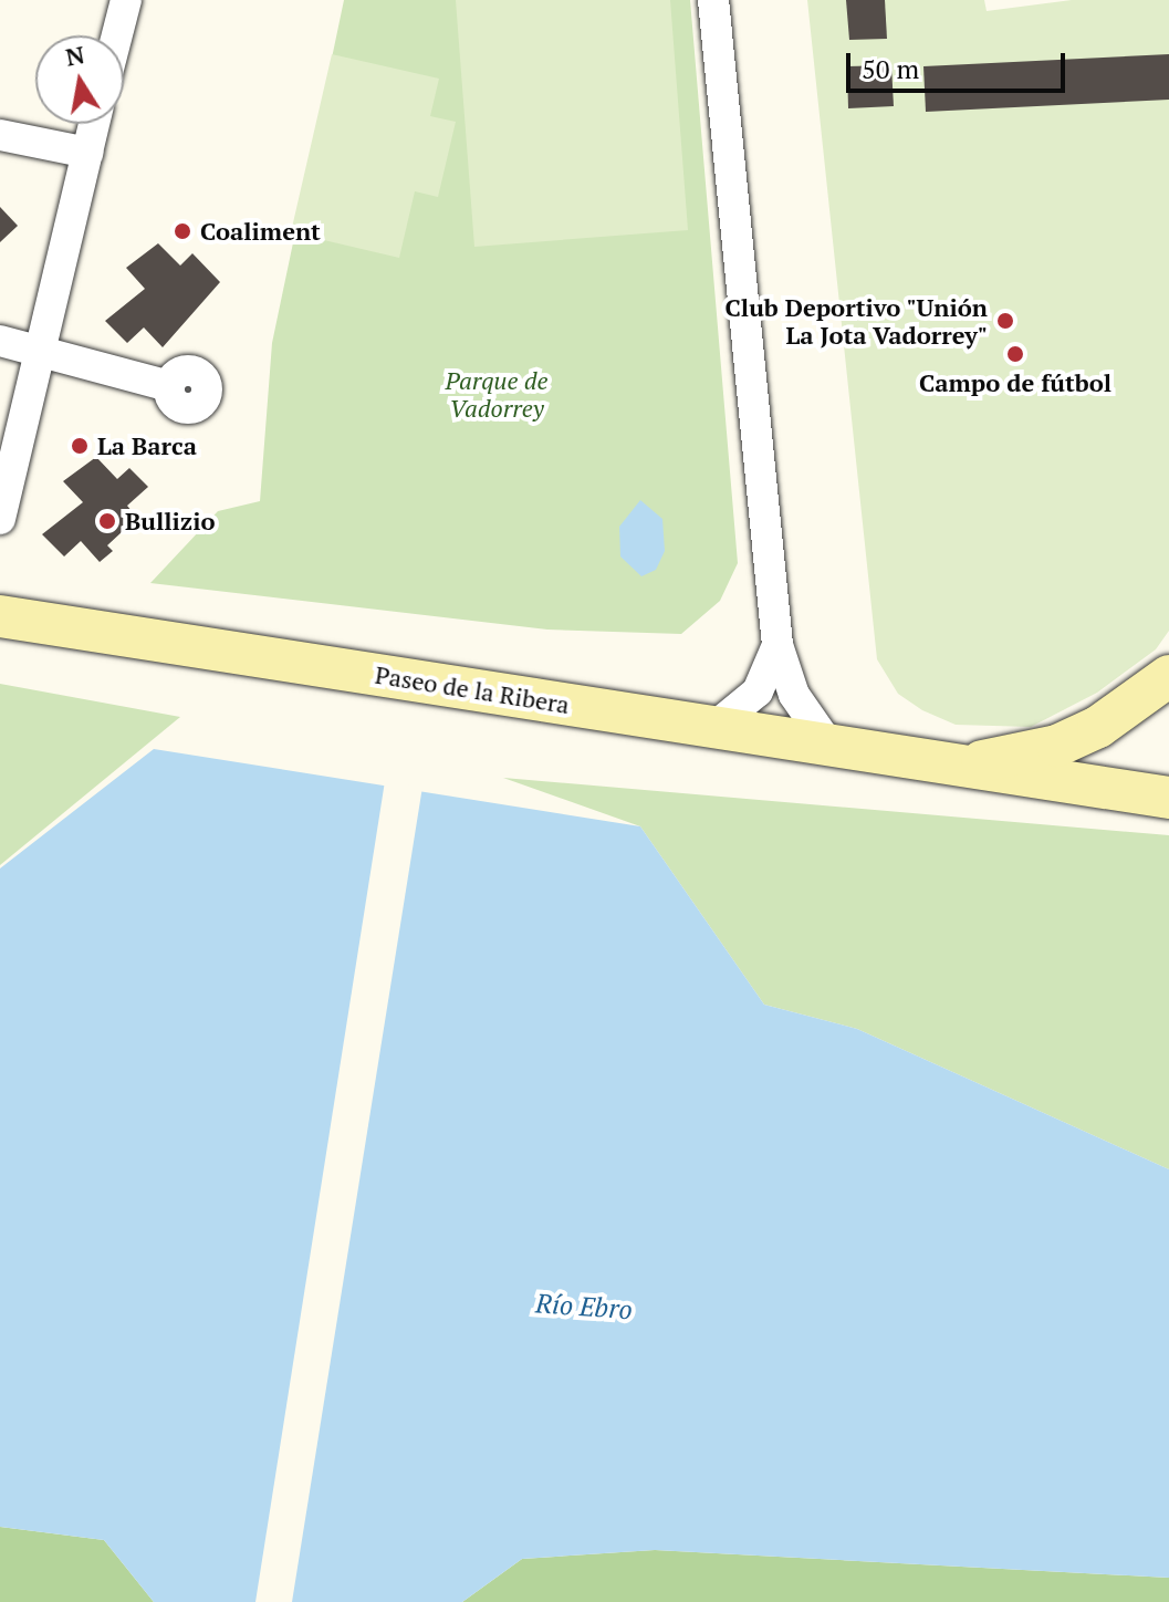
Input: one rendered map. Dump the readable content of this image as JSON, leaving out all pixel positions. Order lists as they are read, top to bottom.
{
  "streets": {
    "main road": ["Paseo de la Ribera"]
  },
  "water": ["Río Ebro"],
  "parks": ["Parque de Vadorrey"],
  "places": [
    "Coaliment",
    "Club Deportivo \"Unión La Jota Vadorrey\"",
    "Campo de fútbol",
    "La Barca",
    "Bullizio"
  ],
  "scale_bar": "50 m",
  "north": "top"
}
